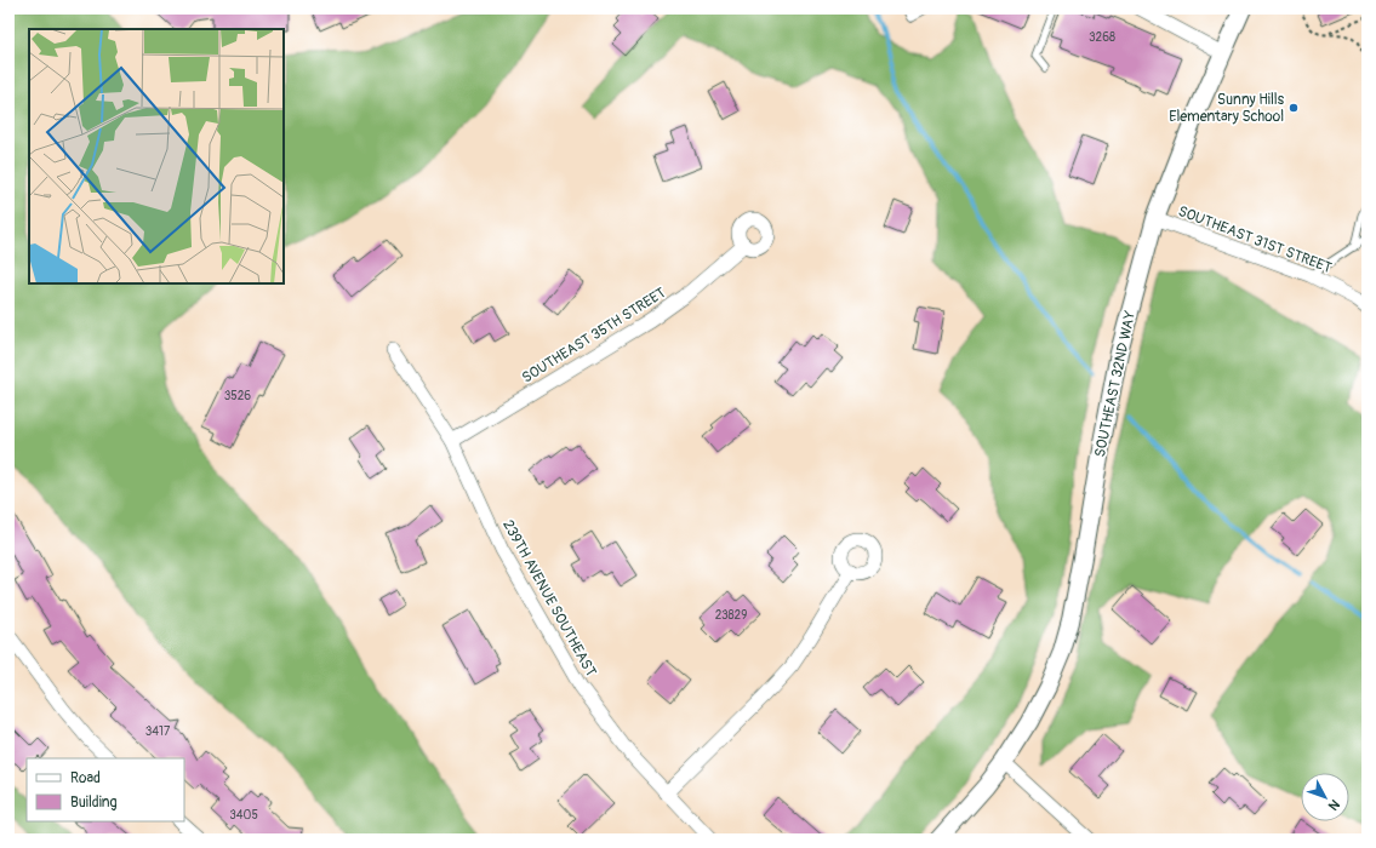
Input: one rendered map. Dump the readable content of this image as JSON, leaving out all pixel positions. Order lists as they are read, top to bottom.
{
  "streets": {
    "street": [
      "SOUTHEAST 31ST STREET",
      "SOUTHEAST 35TH STREET",
      "SOUTHEAST 32ND WAY",
      "239TH AVENUE SOUTHEAST"
    ]
  },
  "crossings": [
    ["SOUTHEAST 31ST STREET", "SOUTHEAST 32ND WAY"],
    ["SOUTHEAST 35TH STREET", "239TH AVENUE SOUTHEAST"]
  ],
  "places": ["Sunny Hills Elementary School"],
  "house_numbers": [
    "3268",
    "3526",
    "23829",
    "3417",
    "3405"
  ],
  "legend": ["Road", "Building"],
  "north": "bottom right"
}
